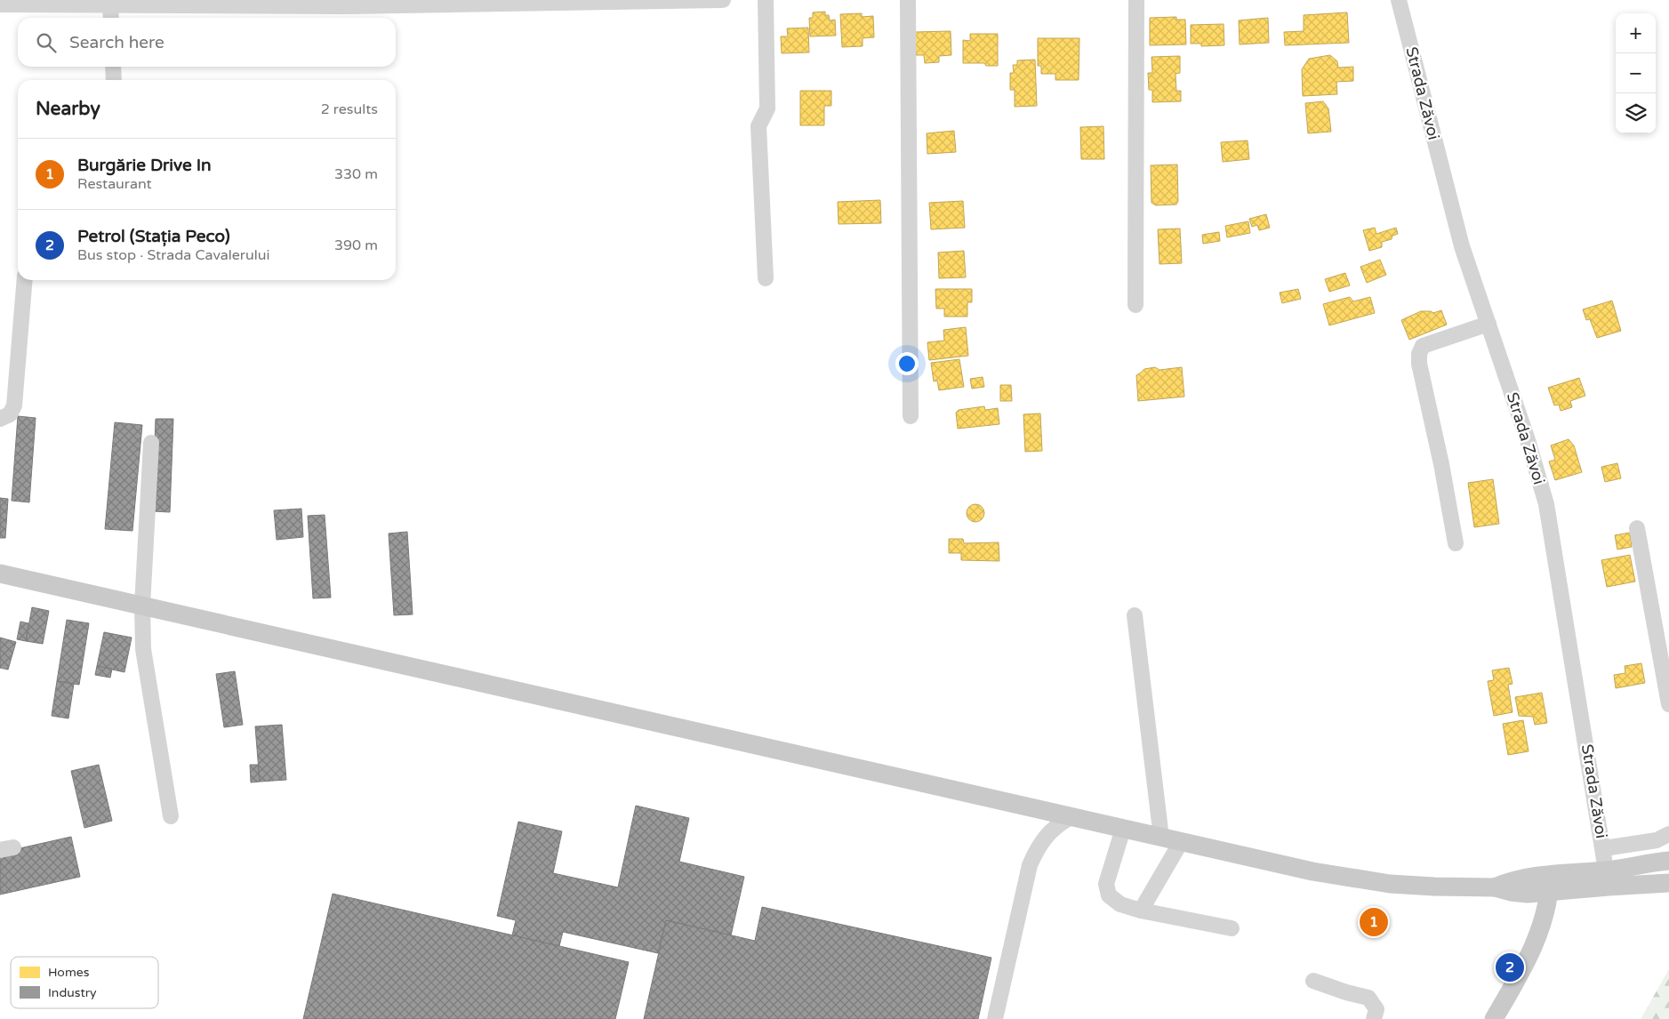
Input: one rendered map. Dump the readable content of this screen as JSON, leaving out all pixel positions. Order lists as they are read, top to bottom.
{
  "streets": {
    "street": ["Strada Zăvoi"]
  },
  "legend": ["Homes", "Industry"],
  "page": {
    "map_buttons": ["+", "−"],
    "search": "Search here",
    "heading": ["Nearby", "2 results"],
    "list": [
      {
        "mark": "1",
        "name": "Burgărie Drive In",
        "note": "Restaurant",
        "value": "330 m"
      },
      {
        "mark": "2",
        "name": "Petrol (Stația Peco)",
        "note": "Bus stop · Strada Cavalerului",
        "value": "390 m"
      }
    ],
    "pins": ["1", "2"]
  }
}
